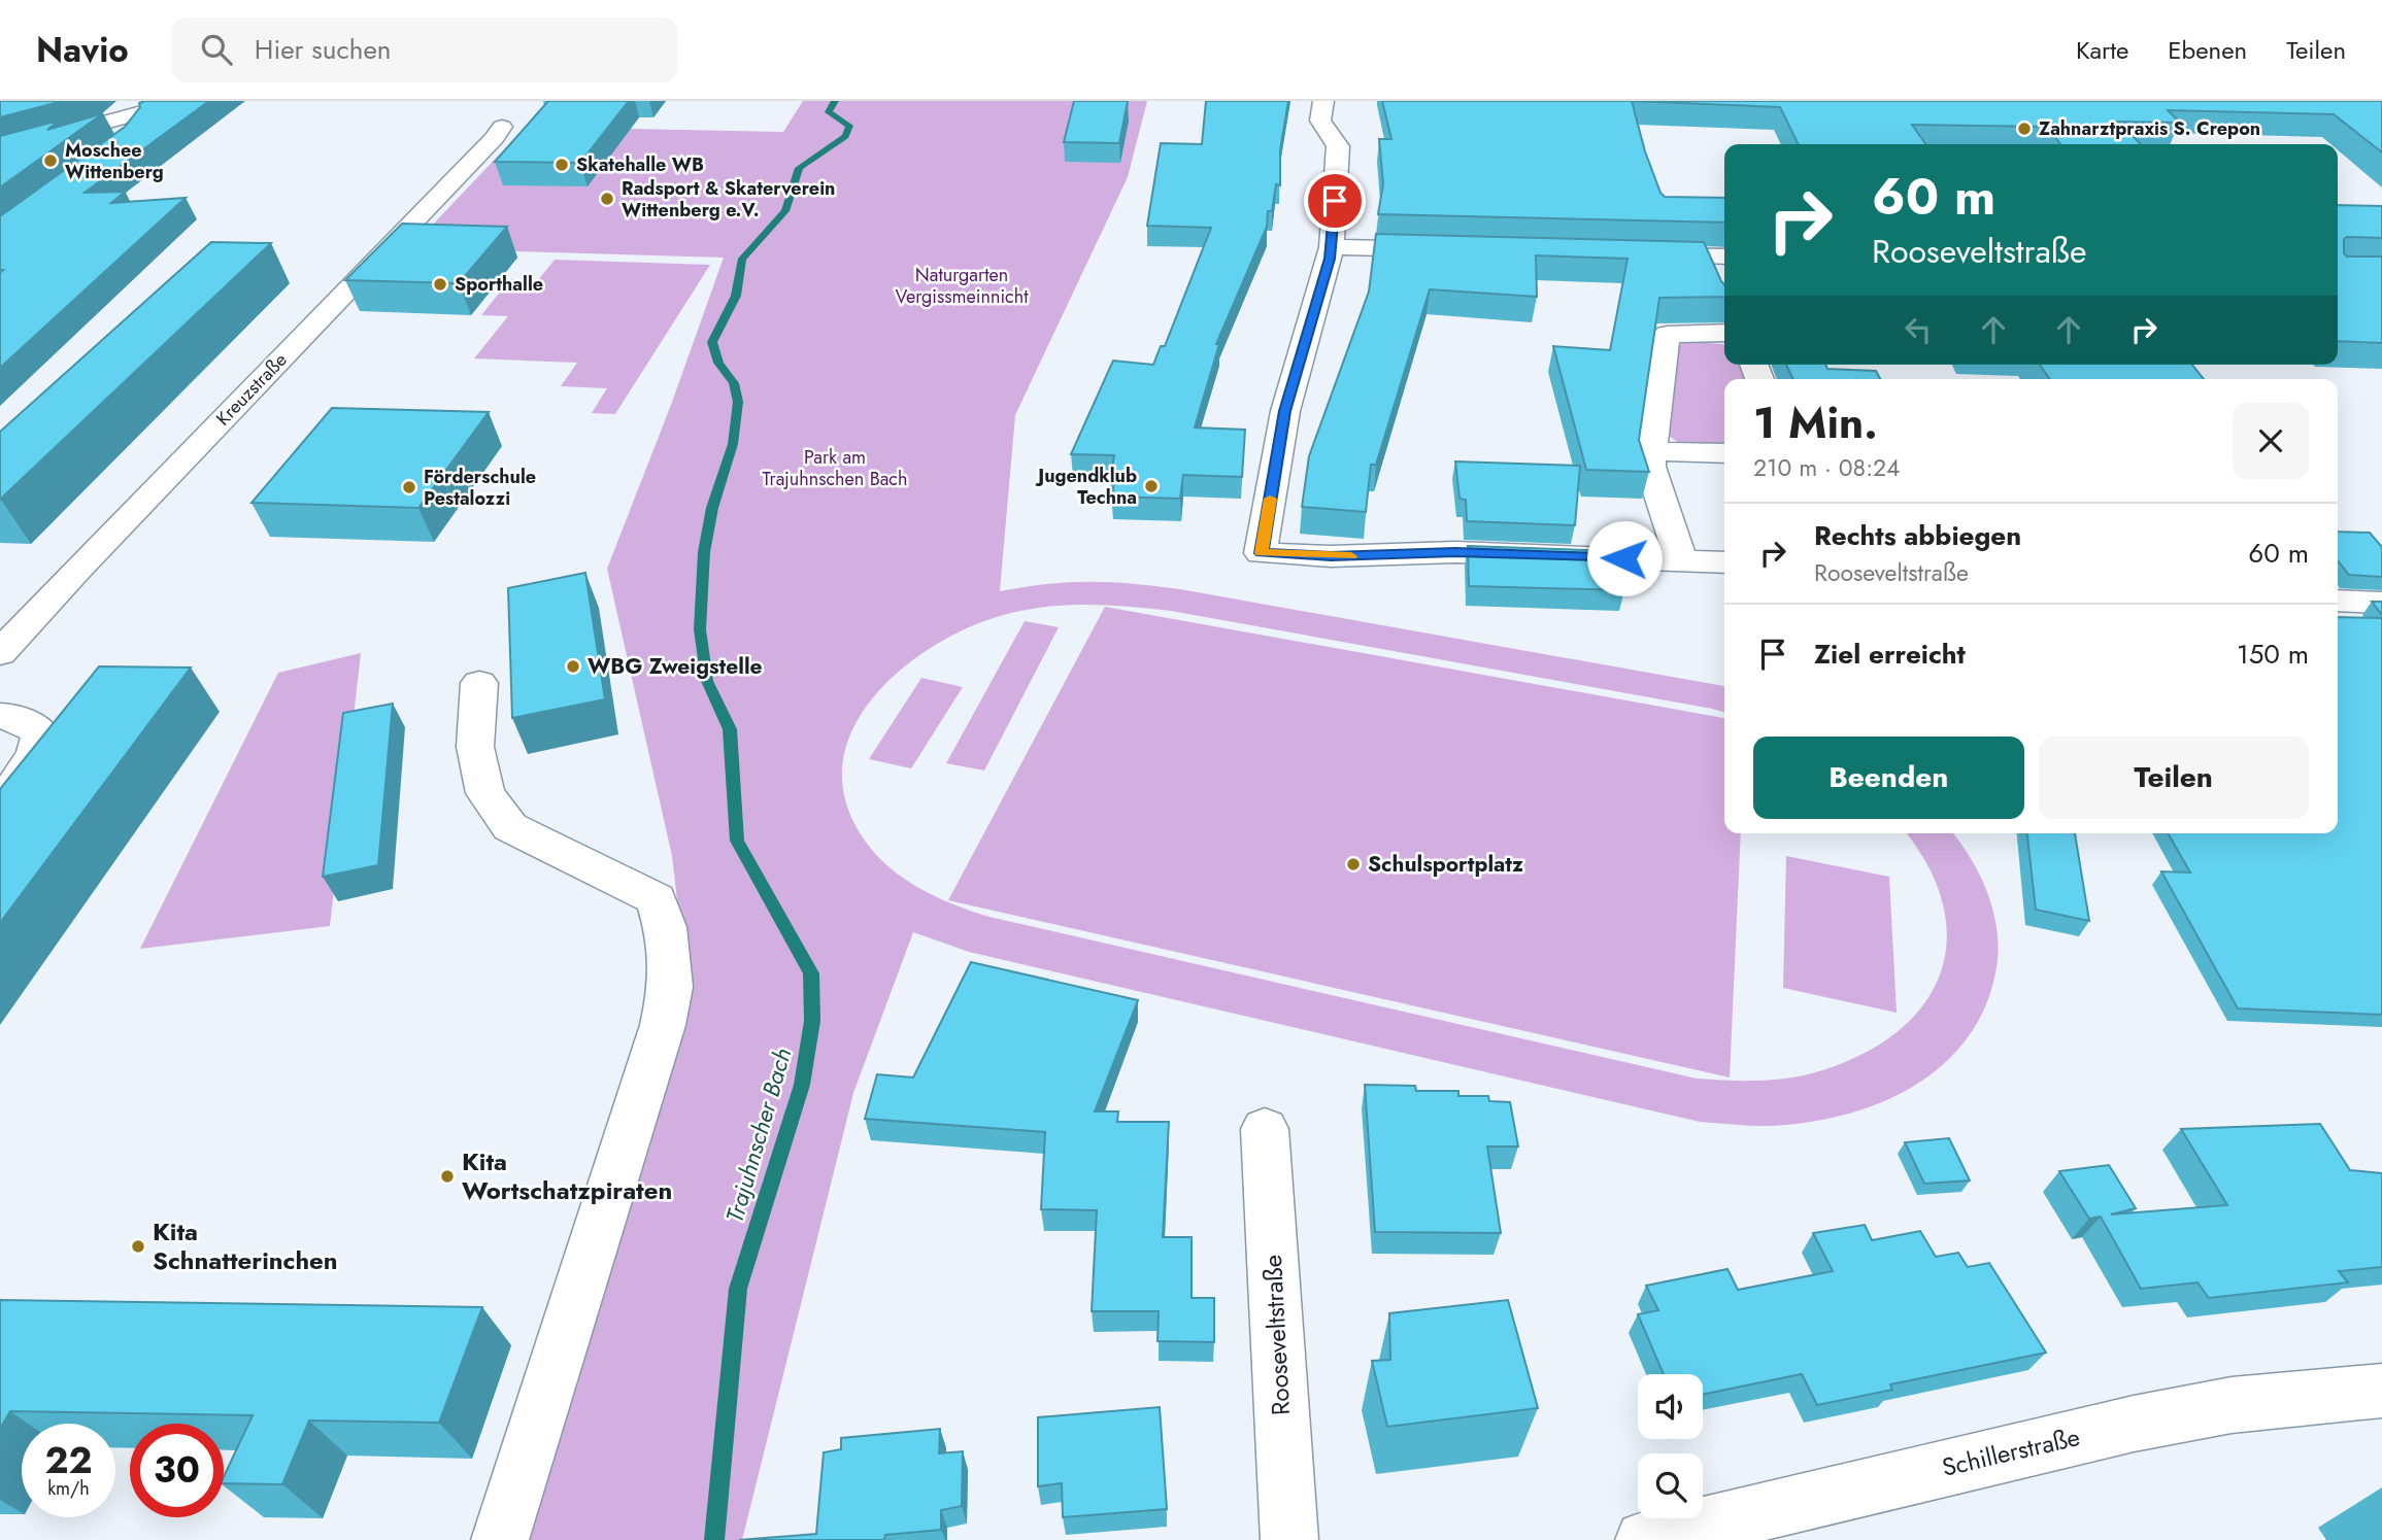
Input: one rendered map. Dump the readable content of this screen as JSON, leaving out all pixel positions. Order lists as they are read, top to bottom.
{
  "streets": {
    "street": ["Kreuzstraße", "Rooseveltstraße", "Schillerstraße"]
  },
  "water": ["Trajuhnscher Bach"],
  "parks": ["Naturgarten Vergissmeinnicht", "Park am Trajuhnschen Bach"],
  "places": [
    "Zahnarztpraxis S. Crepon",
    "Moschee Wittenberg",
    "Skatehalle WB",
    "Radsport & Skaterverein Wittenberg e.V.",
    "Sporthalle",
    "Jugendklub Techna",
    "Förderschule Pestalozzi",
    "WBG Zweigstelle",
    "Schulsportplatz",
    "Kita Wortschatzpiraten",
    "Kita Schnatterinchen"
  ],
  "page": {
    "header": "Navio",
    "search": "Hier suchen",
    "nav": ["Karte", "Ebenen", "Teilen"],
    "turn": ["60 m", "Rooseveltstraße"],
    "heading": ["1 Min.", "210 m · 08:24"],
    "list": [
      {
        "name": "Rechts abbiegen",
        "note": "Rooseveltstraße",
        "value": "60 m"
      },
      {
        "name": "Ziel erreicht",
        "value": "150 m"
      }
    ],
    "buttons": ["Beenden", "Teilen"],
    "speed": "22 km/h",
    "limit": "30"
  }
}
